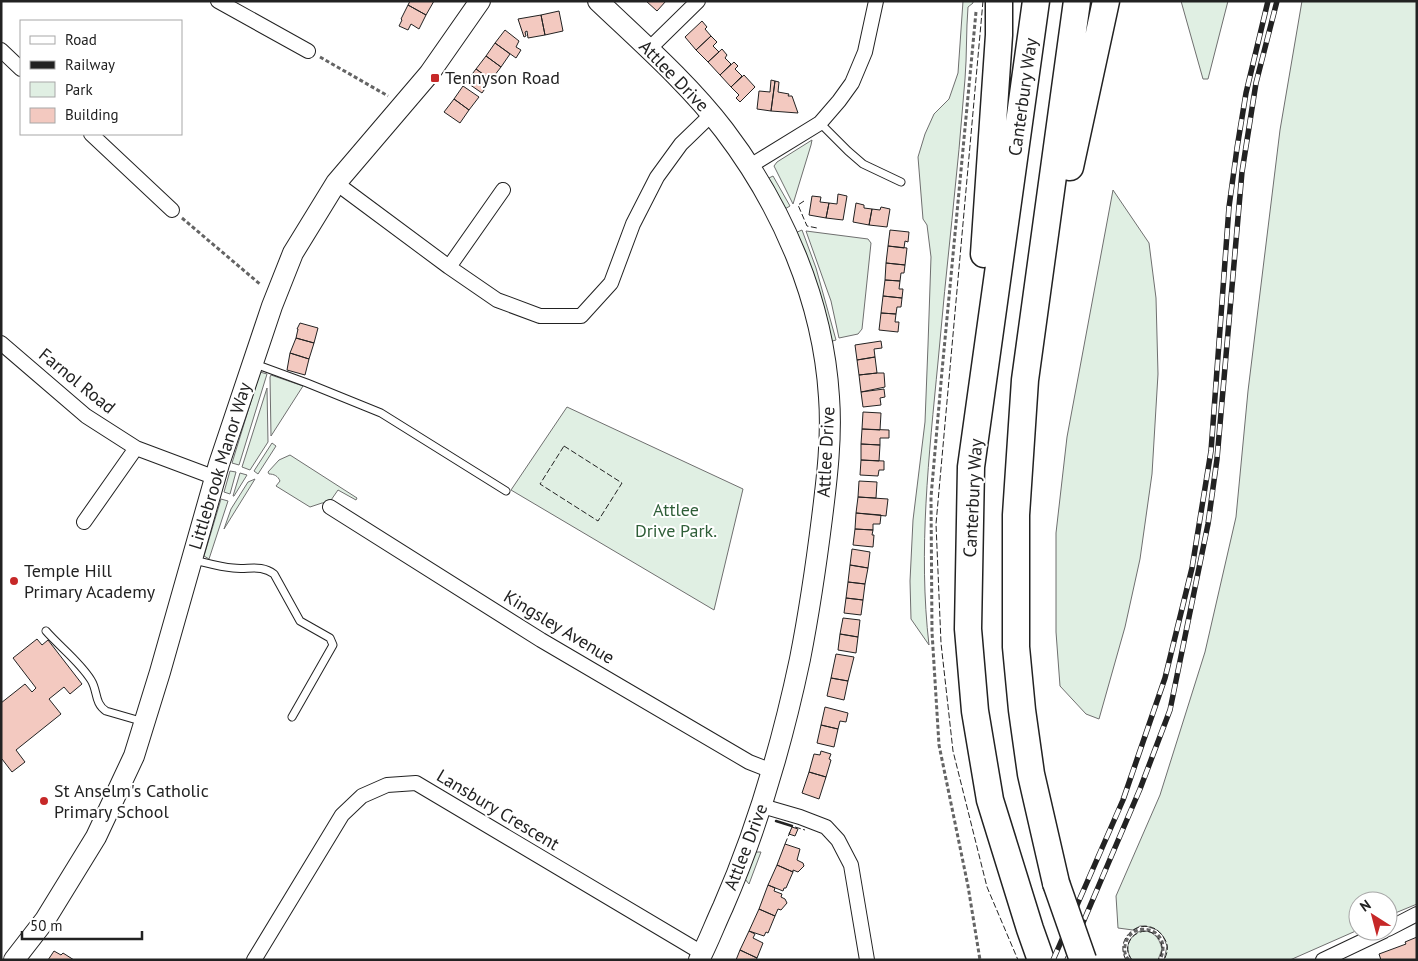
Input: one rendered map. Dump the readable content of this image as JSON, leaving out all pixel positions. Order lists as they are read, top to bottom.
{
  "streets": {
    "highway": ["Canterbury Way"],
    "street": [
      "Attlee Drive",
      "Farnol Road",
      "Littlebrook Manor Way",
      "Kingsley Avenue",
      "Lansbury Crescent"
    ]
  },
  "crossings": [
    ["Attlee Drive", "Kingsley Avenue"],
    ["Attlee Drive", "Lansbury Crescent"],
    ["Farnol Road", "Littlebrook Manor Way"]
  ],
  "parks": ["Attlee Drive Park."],
  "places": {
    "transit": ["Tennyson Road"],
    "other": ["Temple Hill Primary Academy", "St Anselm's Catholic Primary School"]
  },
  "legend": [
    "Road",
    "Railway",
    "Park",
    "Building"
  ],
  "scale_bar": "50 m",
  "north": "top left"
}
